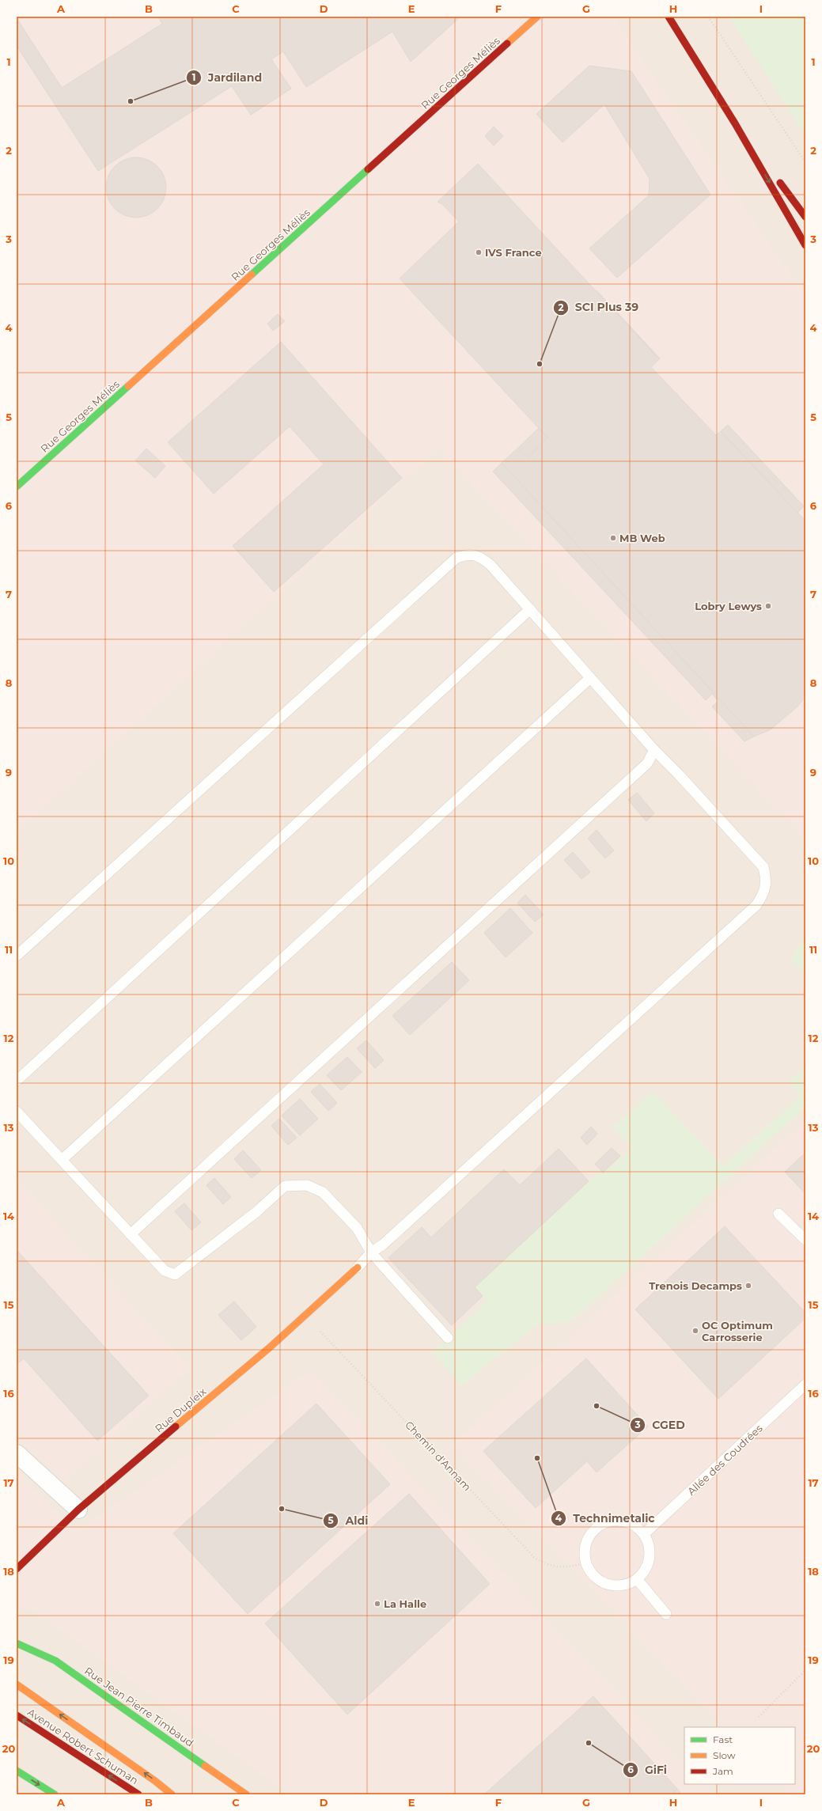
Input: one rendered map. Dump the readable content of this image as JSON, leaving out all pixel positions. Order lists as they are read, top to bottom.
{
  "streets": {
    "street": [
      "Rue Georges Méliès",
      "Rue Dupleix",
      "Rue Jean Pierre Timbaud",
      "Avenue Robert Schuman"
    ],
    "lane": ["Allée des Coudrées"],
    "path": ["Chemin d'Annam"]
  },
  "crossings": [
    ["Rue Dupleix", "Chemin d'Annam"],
    ["Chemin d'Annam", "Allée des Coudrées"]
  ],
  "places": [
    "Jardiland",
    "IVS France",
    "SCI Plus 39",
    "MB Web",
    "Lobry Lewys",
    "Trenois Decamps",
    "OC Optimum Carrosserie",
    "CGED",
    "Technimetalic",
    "Aldi",
    "La Halle",
    "GiFi"
  ],
  "legend": ["Fast", "Slow", "Jam"],
  "grid": {
    "columns": [
      "A",
      "B",
      "C",
      "D",
      "E",
      "F",
      "G",
      "H",
      "I"
    ],
    "rows": [
      "1",
      "2",
      "3",
      "4",
      "5",
      "6",
      "7",
      "8",
      "9",
      "10",
      "11",
      "12",
      "13",
      "14",
      "15",
      "16",
      "17",
      "18",
      "19",
      "20"
    ]
  }
}
